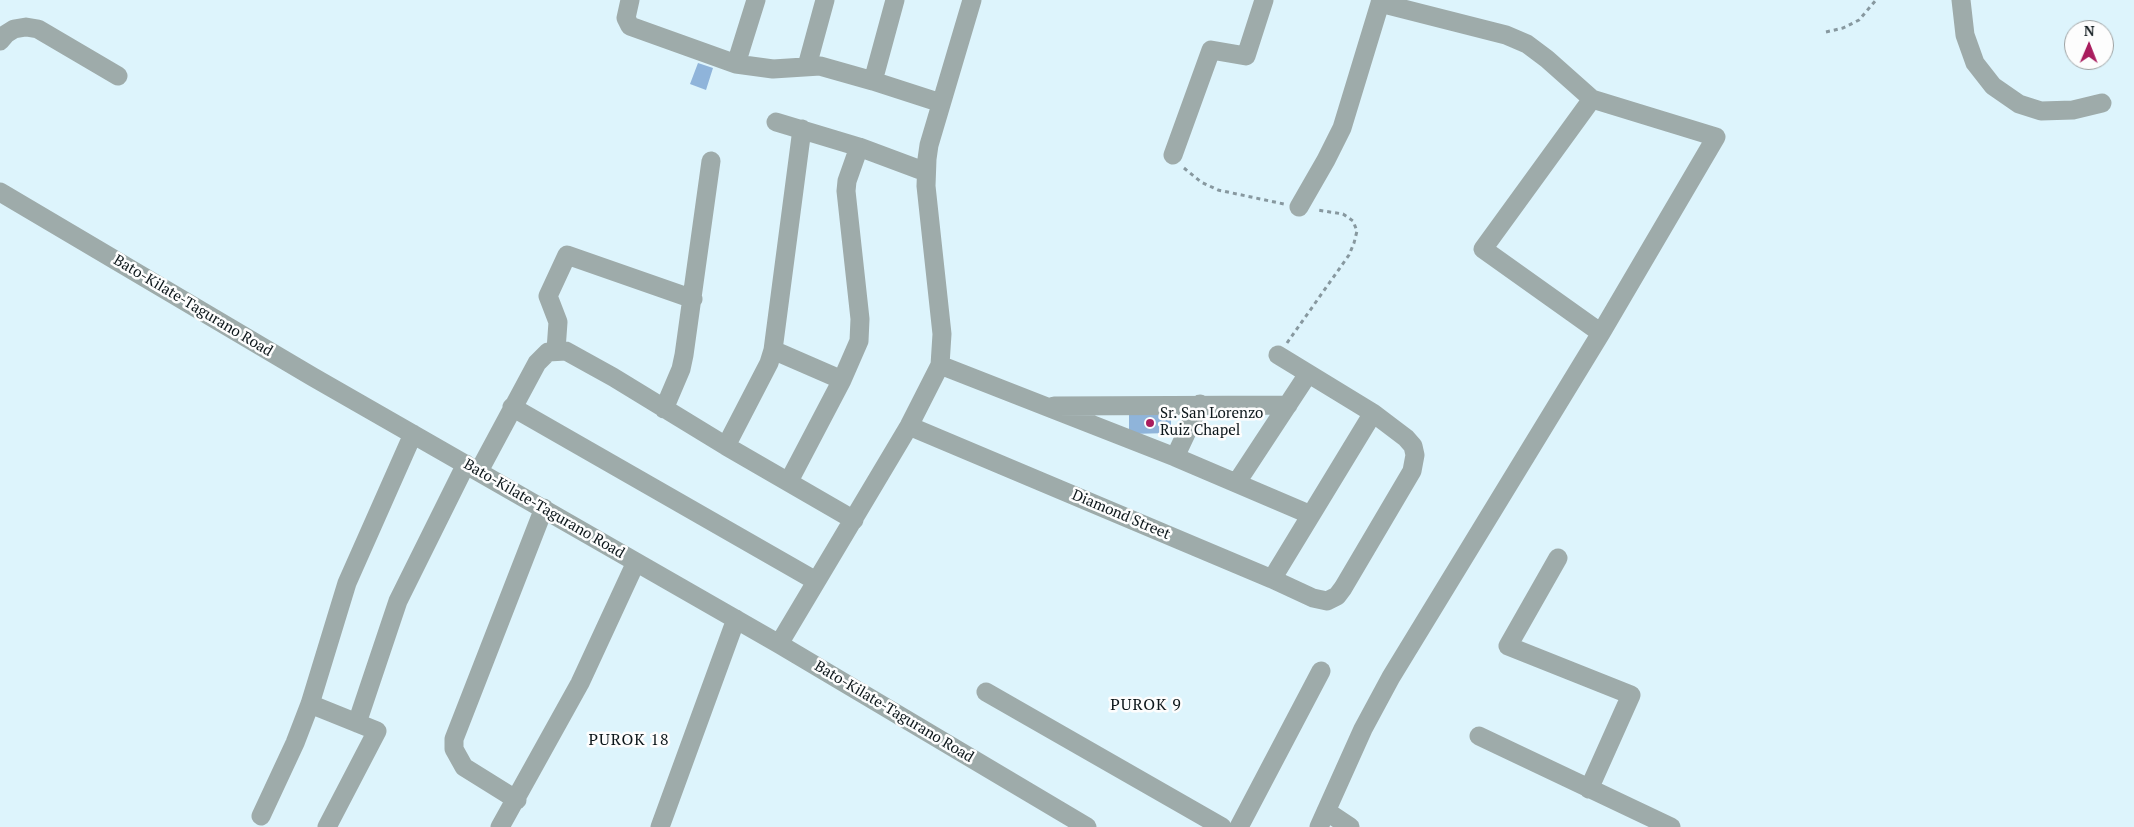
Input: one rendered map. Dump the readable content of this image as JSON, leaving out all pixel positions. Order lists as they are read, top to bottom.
{
  "streets": {
    "street": ["Bato-Kilate-Tagurano Road", "Diamond Street"]
  },
  "districts": ["PUROK 9", "PUROK 18"],
  "places": ["Sr. San Lorenzo Ruiz Chapel"],
  "north": "top"
}
